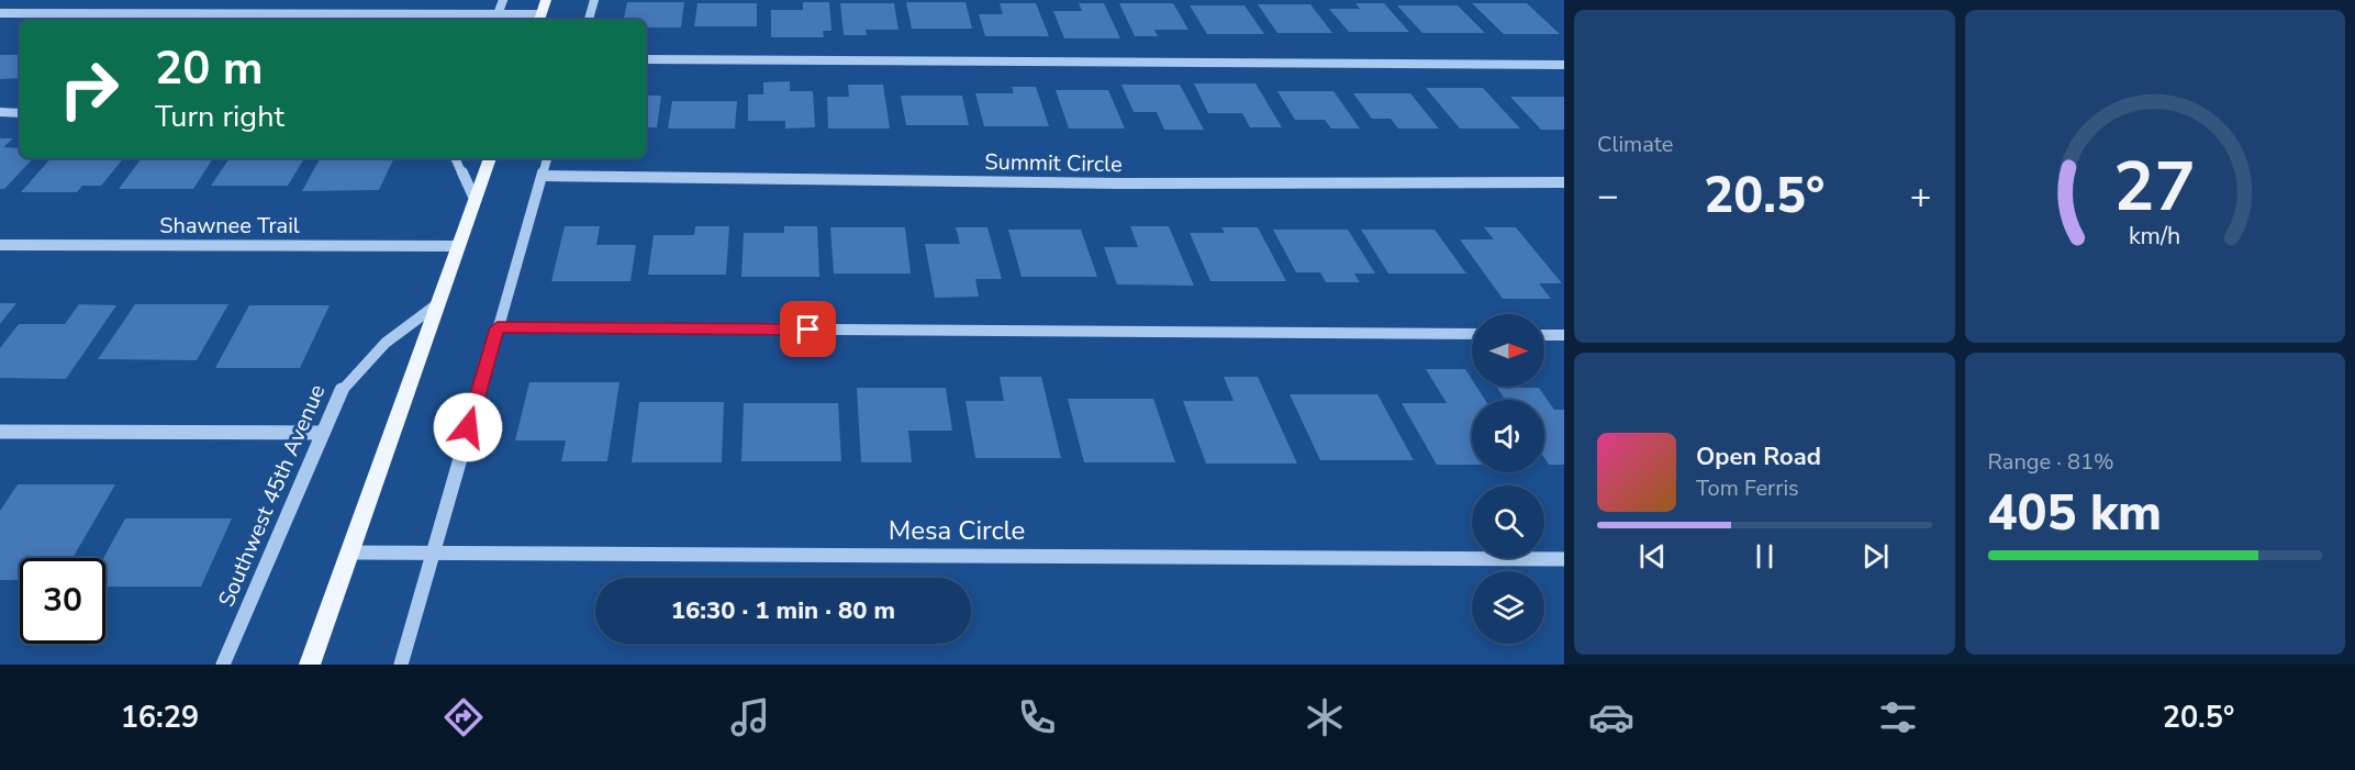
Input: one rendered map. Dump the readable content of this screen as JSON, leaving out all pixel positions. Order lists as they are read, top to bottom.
{
  "streets": {
    "street": [
      "Summit Circle",
      "Shawnee Trail",
      "Southwest 45th Avenue",
      "Mesa Circle"
    ]
  },
  "north": "right",
  "page": {
    "tile": [
      "Climate",
      ["Range · 81%", "405 km"]
    ],
    "turn": ["20 m", "Turn right"],
    "heat": ["−", "20.5°", "+"],
    "song": ["Open Road", "Tom Ferris"],
    "limit": "30",
    "trip": "16:30 · 1 min · 80 m",
    "tabs": ["16:29", "20.5°"],
    "gauge": ["27", "km/h"]
  }
}
